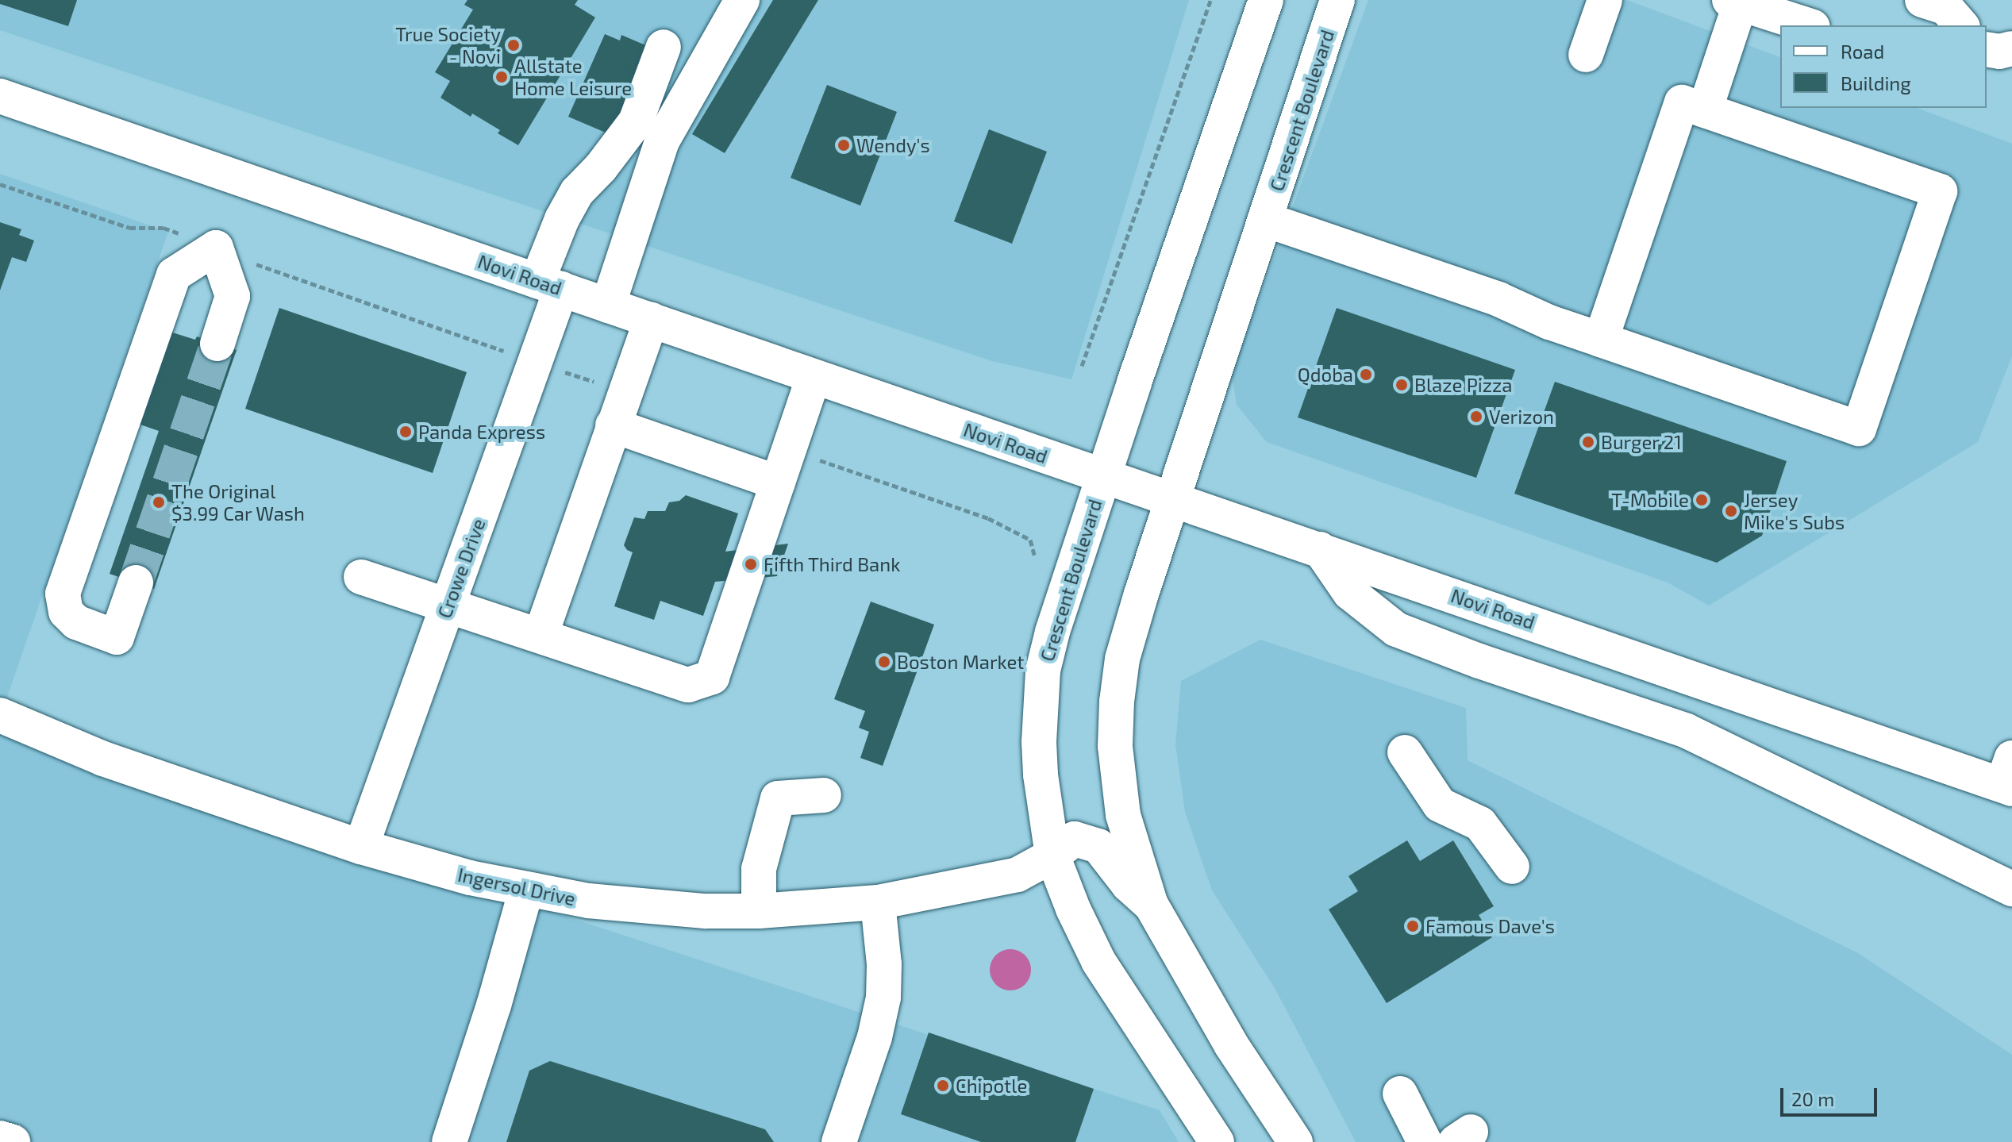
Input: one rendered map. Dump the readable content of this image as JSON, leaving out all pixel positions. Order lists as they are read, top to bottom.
{
  "streets": {
    "main road": [
      "Crescent Boulevard",
      "Novi Road",
      "Crowe Drive",
      "Ingersol Drive"
    ]
  },
  "crossings": [
    ["Crescent Boulevard", "Novi Road"],
    ["Crescent Boulevard", "Ingersol Drive"],
    ["Novi Road", "Crowe Drive"],
    ["Crowe Drive", "Ingersol Drive"]
  ],
  "places": [
    "True Society - Novi",
    "Allstate Home Leisure",
    "Wendy's",
    "Qdoba",
    "Blaze Pizza",
    "Verizon",
    "Panda Express",
    "Burger 21",
    "T-Mobile",
    "The Original $3.99 Car Wash",
    "Jersey Mike's Subs",
    "Fifth Third Bank",
    "Boston Market",
    "Famous Dave's",
    "Chipotle"
  ],
  "legend": ["Road", "Building"],
  "scale_bar": "20 m"
}
